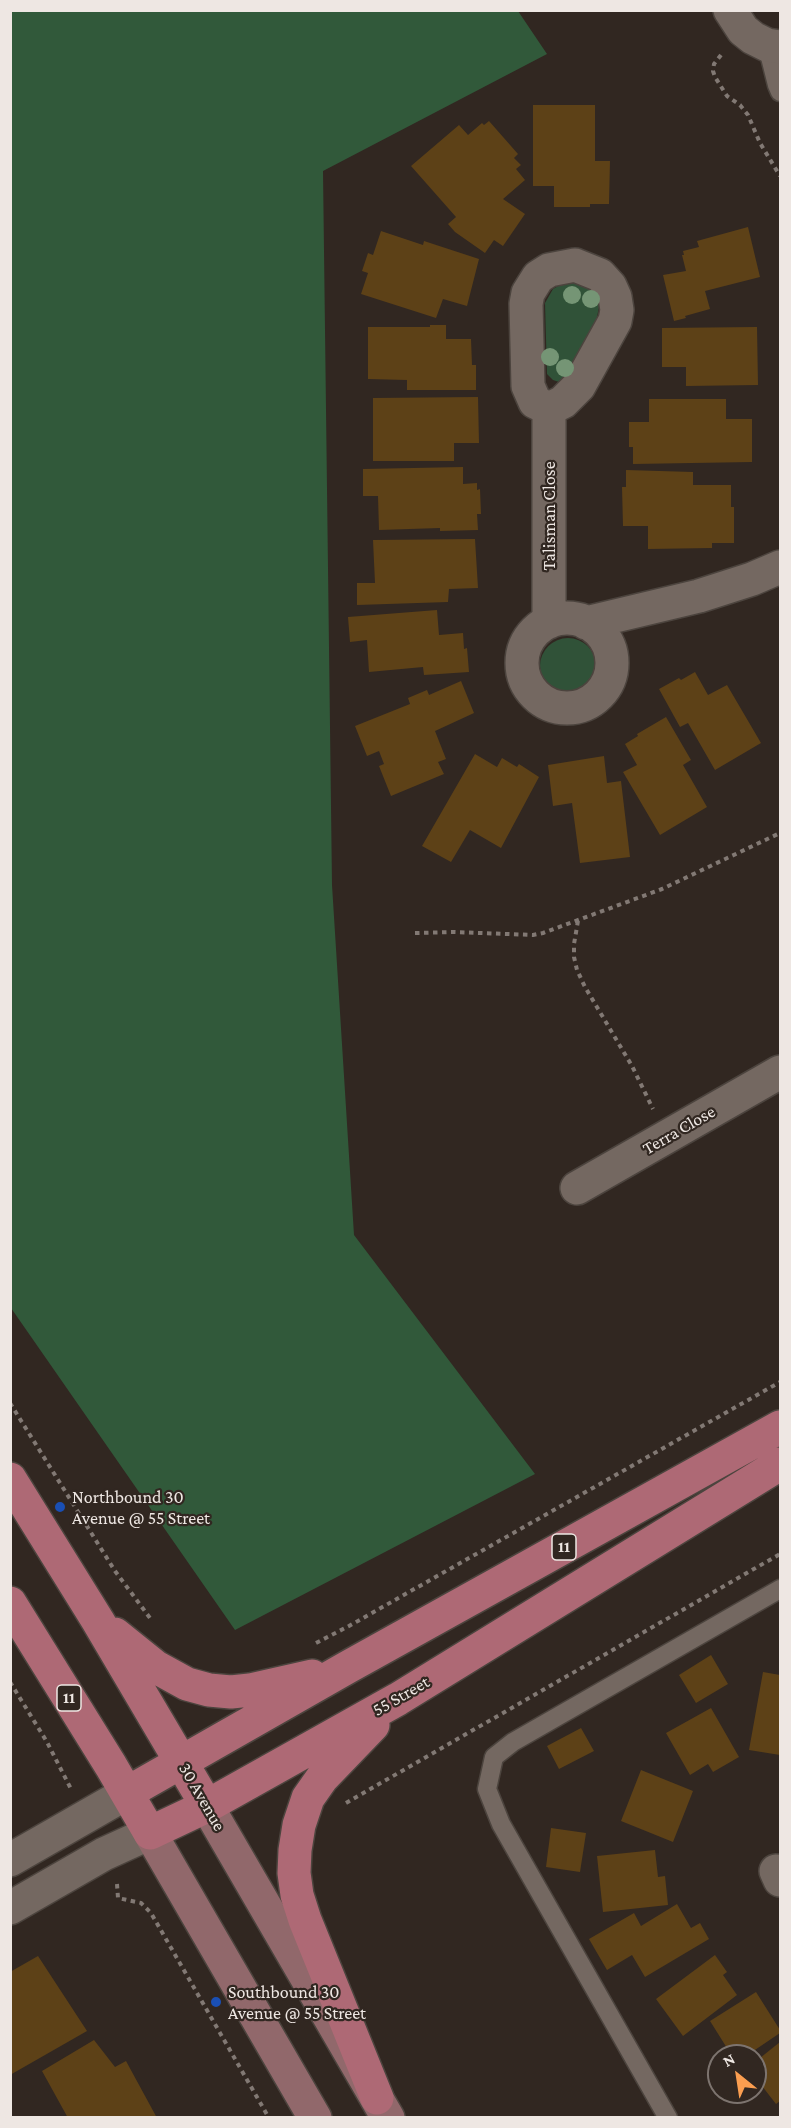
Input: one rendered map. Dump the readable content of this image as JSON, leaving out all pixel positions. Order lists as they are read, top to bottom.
{
  "streets": {
    "main road": ["11", "55 Street", "30 Avenue"],
    "street": ["Talisman Close", "Terra Close"]
  },
  "crossings": [
    ["11", "55 Street"],
    ["11", "30 Avenue"],
    ["55 Street", "30 Avenue"]
  ],
  "places": ["Northbound 30 Avenue @ 55 Street", "Southbound 30 Avenue @ 55 Street"],
  "north": "top left"
}
